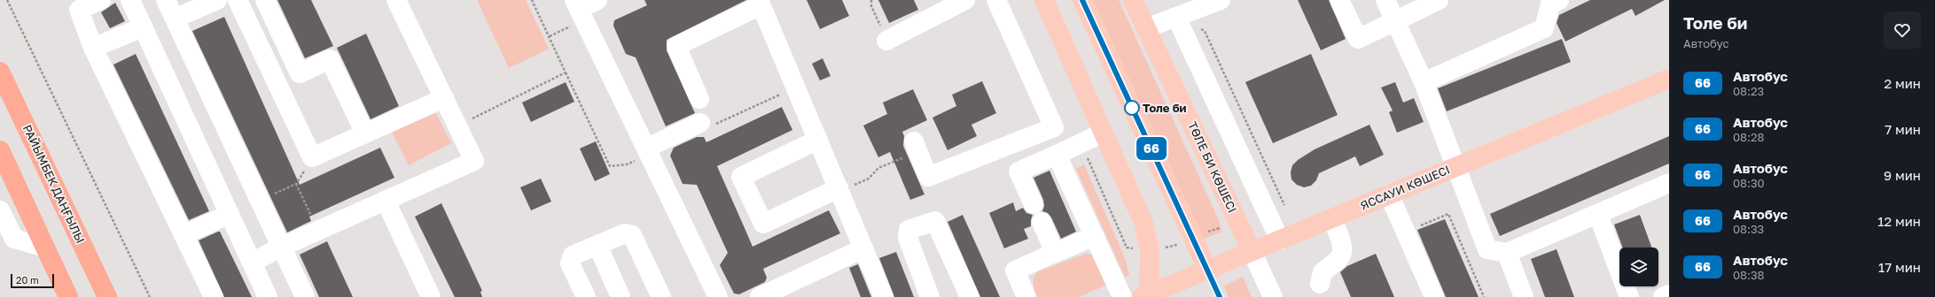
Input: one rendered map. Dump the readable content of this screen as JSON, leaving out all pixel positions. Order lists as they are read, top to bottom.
{
  "streets": {
    "highway": ["РАЙЫМБЕК ДАҢҒЫЛЫ"],
    "main road": ["ТӨЛЕ БИ КӨШЕСІ", "ЯССАУИ КӨШЕСІ"]
  },
  "crossings": [
    ["ТӨЛЕ БИ КӨШЕСІ", "ЯССАУИ КӨШЕСІ"]
  ],
  "places": ["Толе би"],
  "lines": ["bus line 66"],
  "scale_bar": "20 m",
  "page": {
    "on_map": "66",
    "heading": ["Толе би", "Автобус"],
    "list": [
      {
        "mark": "66",
        "name": "Автобус",
        "note": "08:23",
        "value": "2 мин"
      },
      {
        "mark": "66",
        "name": "Автобус",
        "note": "08:28",
        "value": "7 мин"
      },
      {
        "mark": "66",
        "name": "Автобус",
        "note": "08:30",
        "value": "9 мин"
      },
      {
        "mark": "66",
        "name": "Автобус",
        "note": "08:33",
        "value": "12 мин"
      },
      {
        "mark": "66",
        "name": "Автобус",
        "note": "08:38",
        "value": "17 мин"
      }
    ],
    "scale": "20 m"
  }
}
